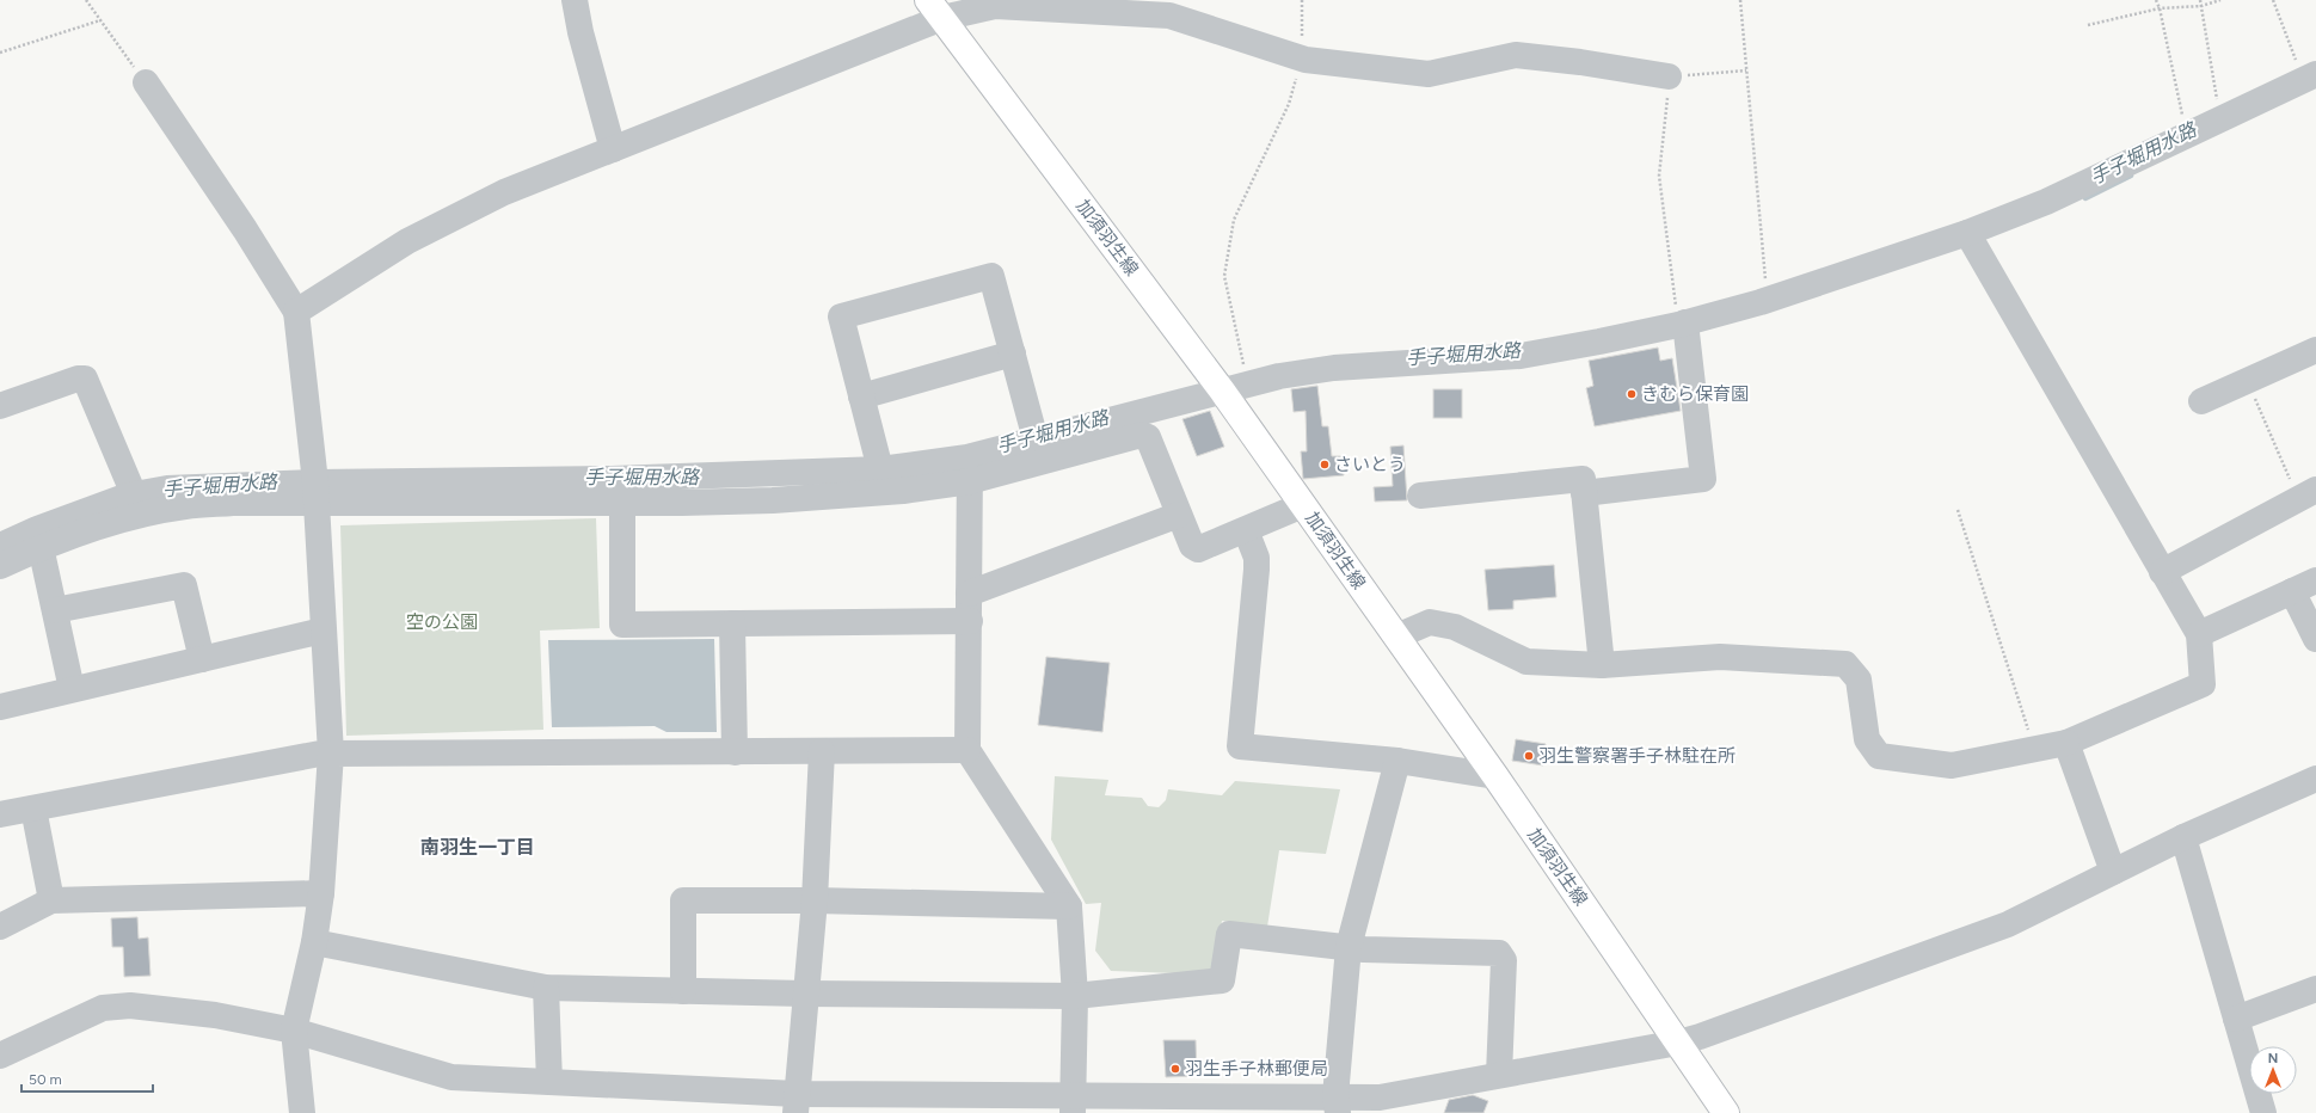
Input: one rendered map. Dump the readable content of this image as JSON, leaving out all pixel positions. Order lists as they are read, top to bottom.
{
  "streets": {
    "main road": ["加須羽生線"]
  },
  "districts": ["南羽生一丁目"],
  "water": ["手子堀用水路"],
  "parks": ["空の公園"],
  "places": [
    "きむら保育園",
    "さいとう",
    "羽生警察署手子林駐在所",
    "羽生手子林郵便局"
  ],
  "scale_bar": "50 m",
  "north": "top"
}
